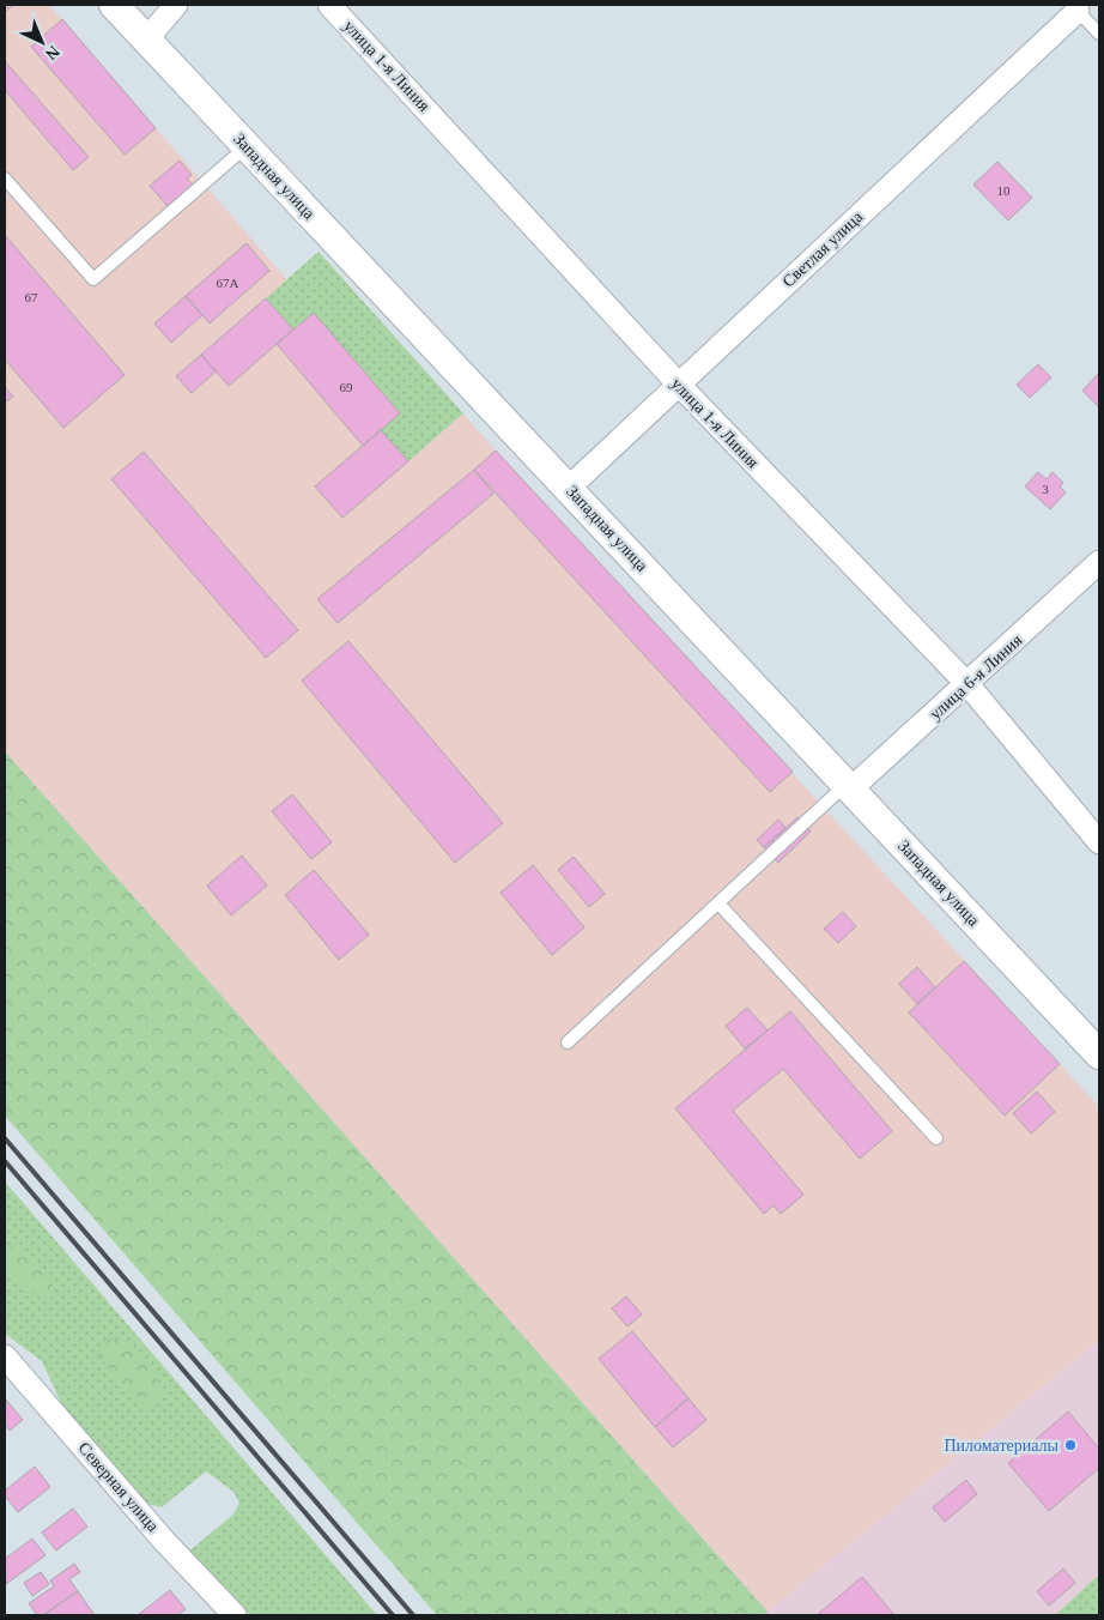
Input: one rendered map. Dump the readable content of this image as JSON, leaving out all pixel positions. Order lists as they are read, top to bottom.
{
  "streets": {
    "street": [
      "улица 1-я Линия",
      "Западная улица",
      "Светлая улица",
      "улица 6-я Линия",
      "Северная улица"
    ]
  },
  "crossings": [
    ["улица 1-я Линия", "Светлая улица"],
    ["улица 1-я Линия", "улица 6-я Линия"],
    ["Западная улица", "Светлая улица"],
    ["Западная улица", "улица 6-я Линия"]
  ],
  "places": ["Пиломатериалы"],
  "house_numbers": [
    "10",
    "67А",
    "67",
    "69",
    "3"
  ],
  "north": "bottom right"
}
